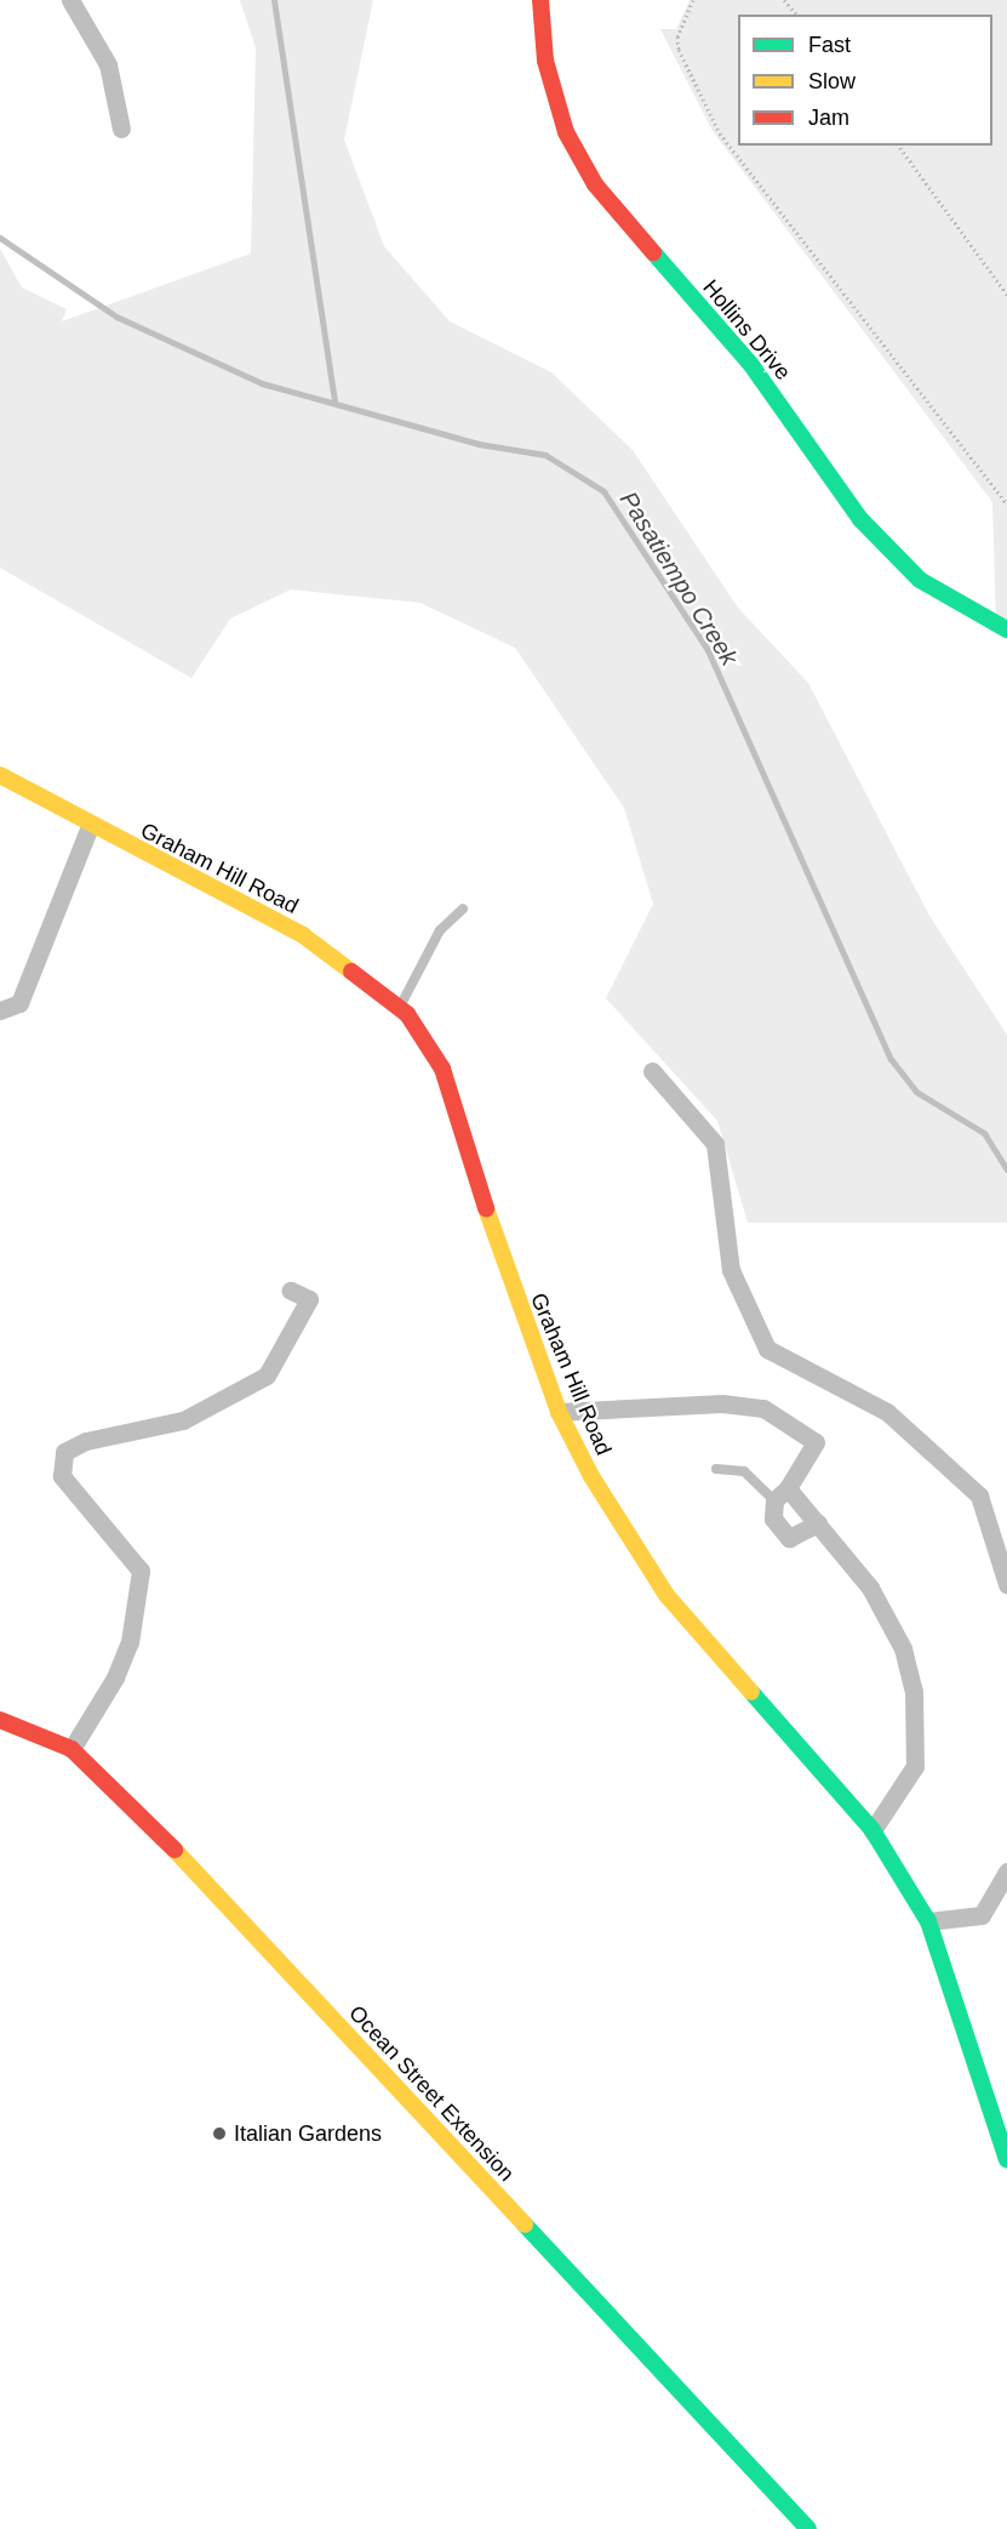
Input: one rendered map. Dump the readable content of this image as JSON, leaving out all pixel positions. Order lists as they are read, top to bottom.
{
  "streets": {
    "street": ["Hollins Drive", "Graham Hill Road", "Ocean Street Extension"]
  },
  "water": ["Pasatiempo Creek"],
  "places": ["Italian Gardens"],
  "legend": ["Fast", "Slow", "Jam"]
}
